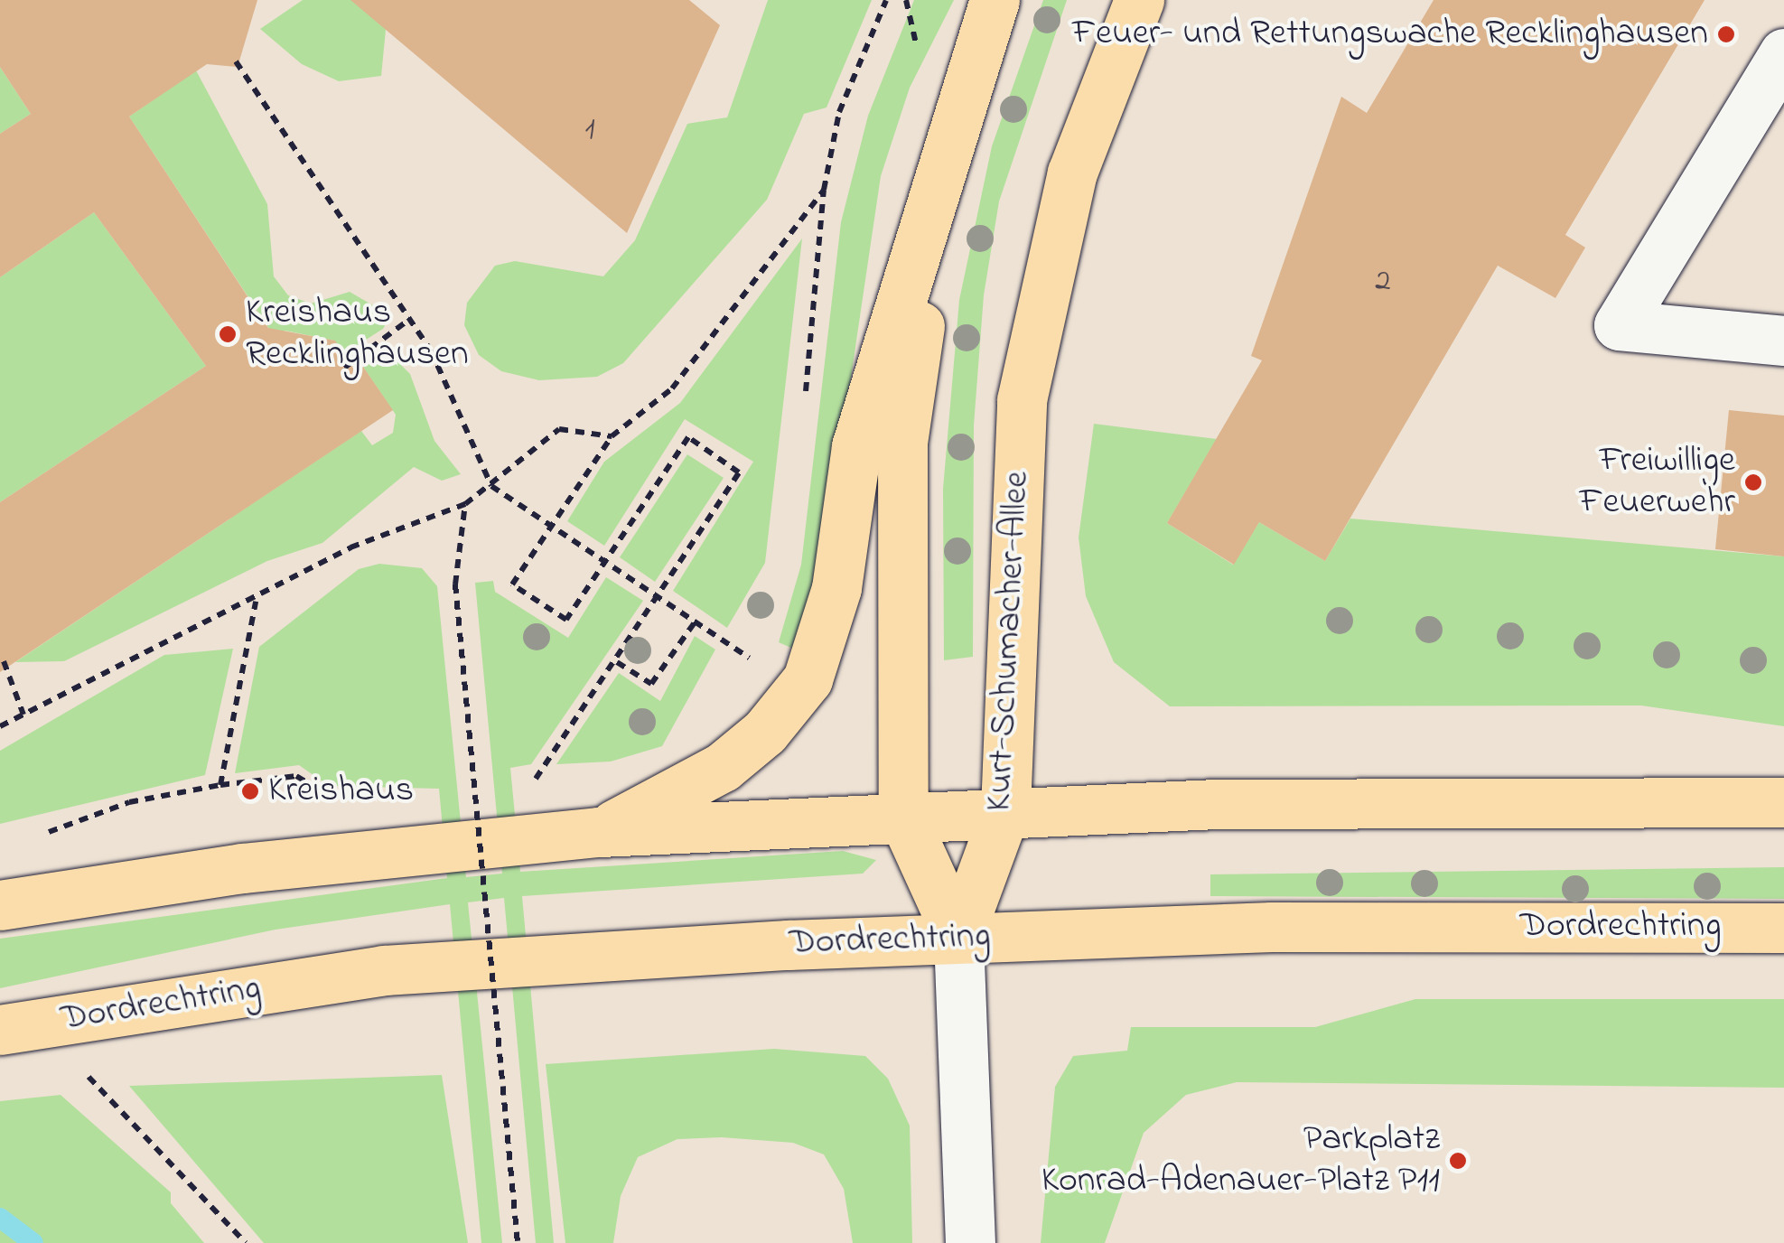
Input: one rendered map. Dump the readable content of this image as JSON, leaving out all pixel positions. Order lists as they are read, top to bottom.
{
  "streets": {
    "main road": ["Kurt-Schumacher-Allee", "Dordrechtring"]
  },
  "crossings": [
    ["Kurt-Schumacher-Allee", "Dordrechtring"]
  ],
  "places": [
    "Feuer- und Rettungswache Recklinghausen",
    "Kreishaus Recklinghausen",
    "Freiwillige Feuerwehr",
    "Kreishaus",
    "Parkplatz Konrad-Adenauer-Platz P11"
  ],
  "house_numbers": ["1", "2"]
}
